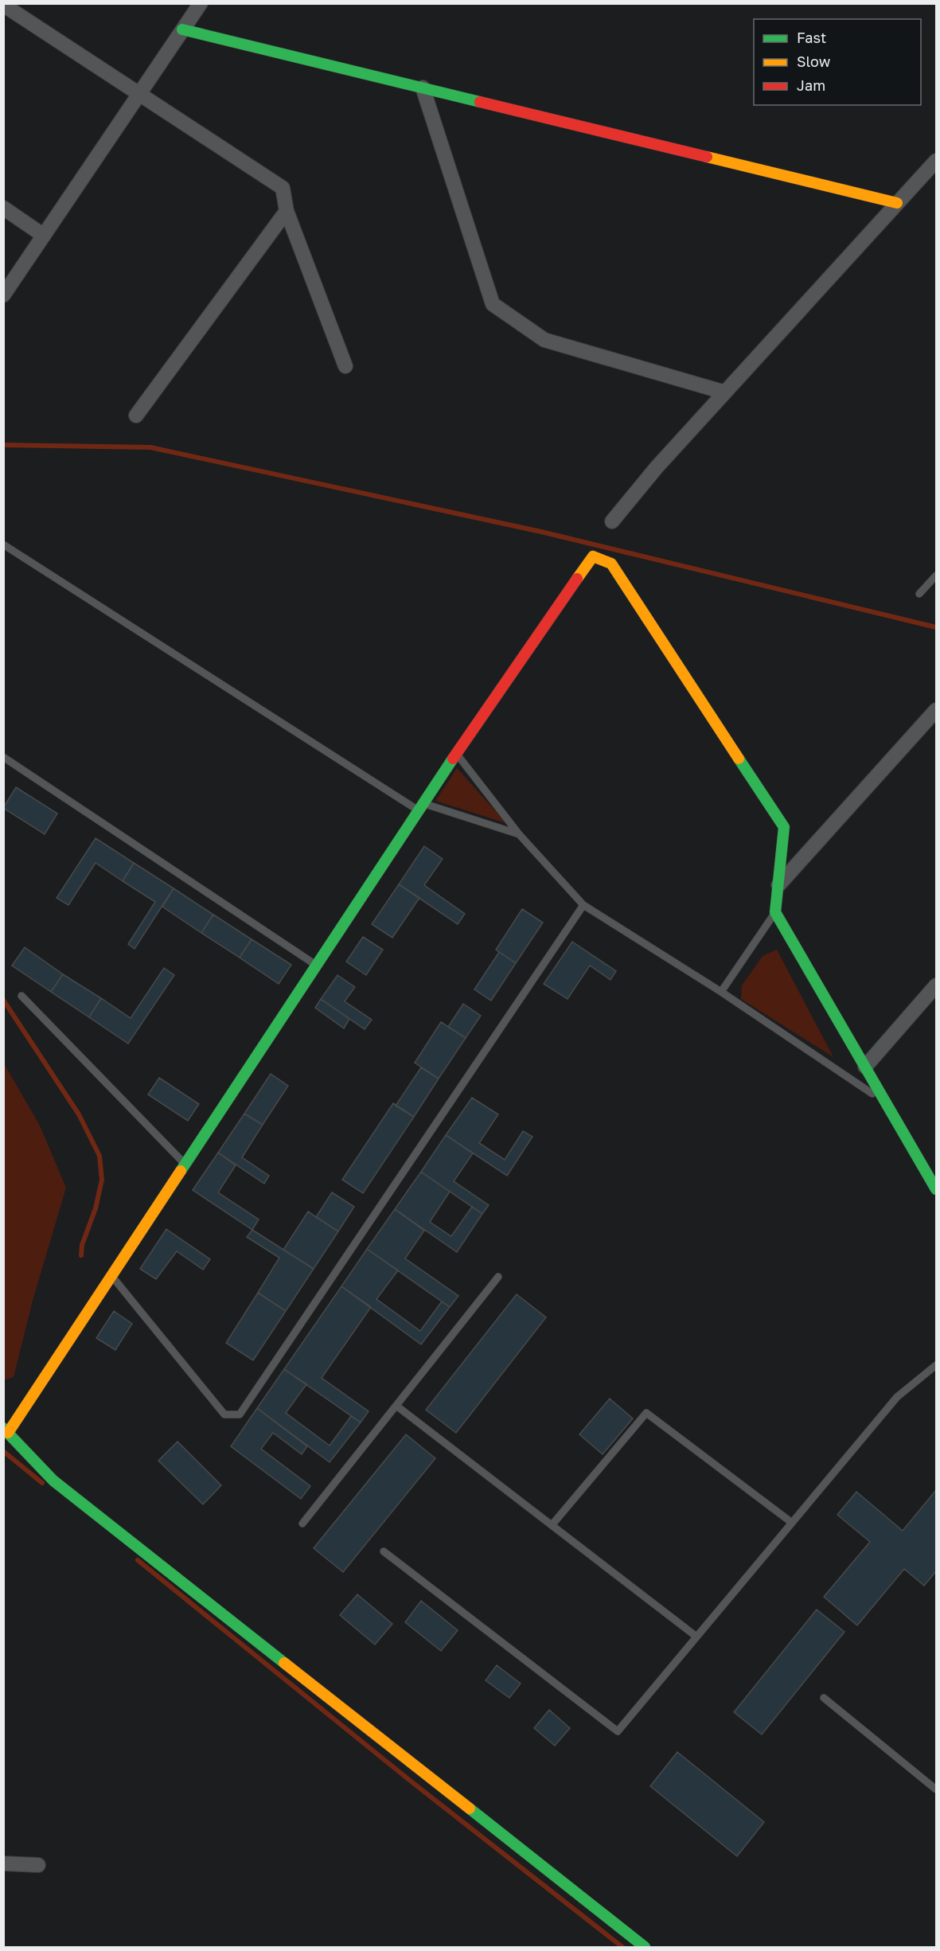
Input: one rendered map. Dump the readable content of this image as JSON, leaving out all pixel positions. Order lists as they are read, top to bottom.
{
  "legend": ["Fast", "Slow", "Jam"]
}
